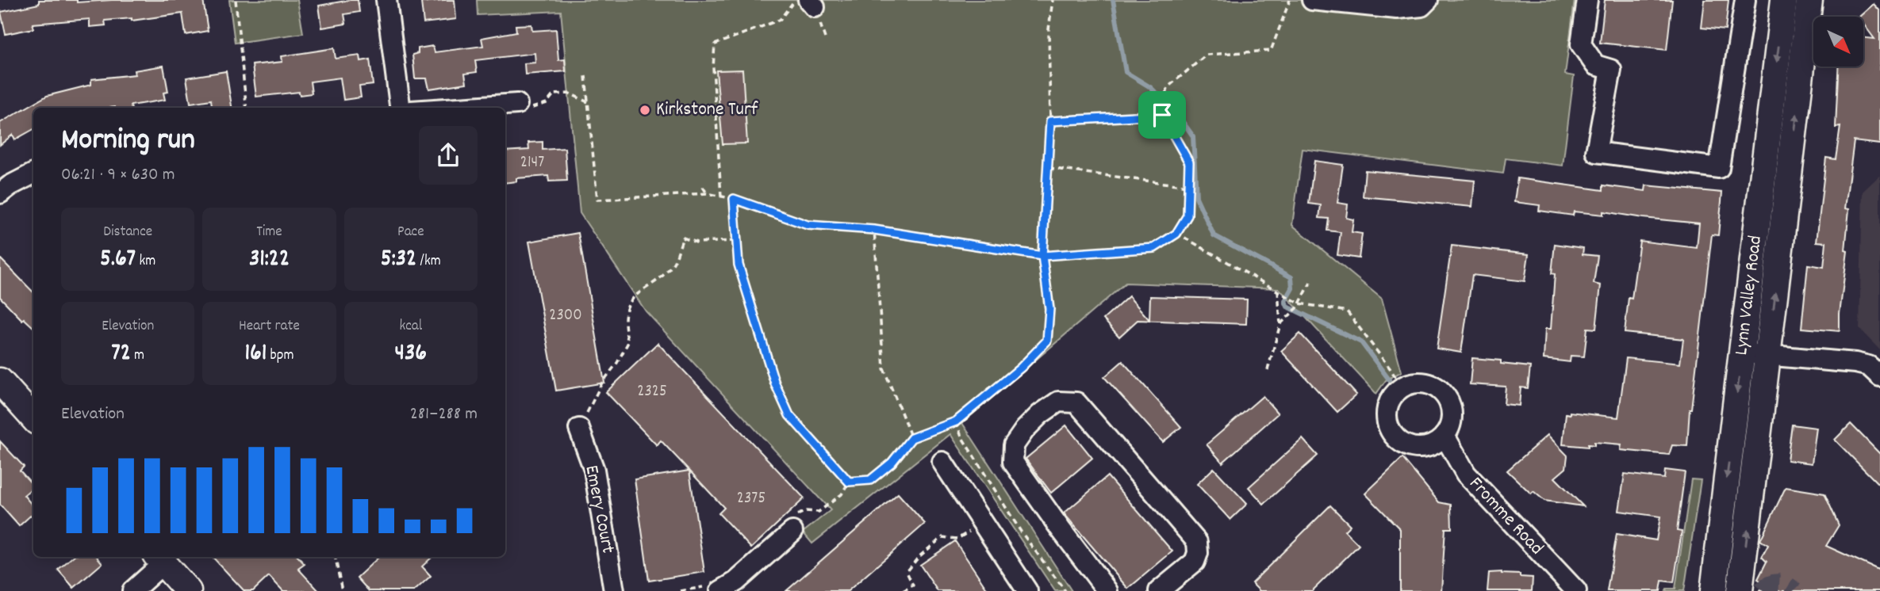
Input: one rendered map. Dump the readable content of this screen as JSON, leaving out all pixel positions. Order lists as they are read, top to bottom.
{
  "streets": {
    "main road": ["Lynn Valley Road"],
    "street": ["Emery Court", "Fromme Road"]
  },
  "places": ["Kirkstone Turf"],
  "house_numbers": [
    "2147",
    "2300",
    "2325",
    "2375"
  ],
  "north": "bottom right",
  "page": {
    "heading": ["Morning run", "06:21 · 9 × 630 m"],
    "stats": [
      ["Distance", "5.67 km"],
      ["Time", "31:22"],
      ["Pace", "5:32 /km"],
      ["Elevation", "72 m"],
      ["Heart rate", "161 bpm"],
      ["kcal", "436"]
    ],
    "chart": ["Elevation", "281–288 m"]
  }
}
